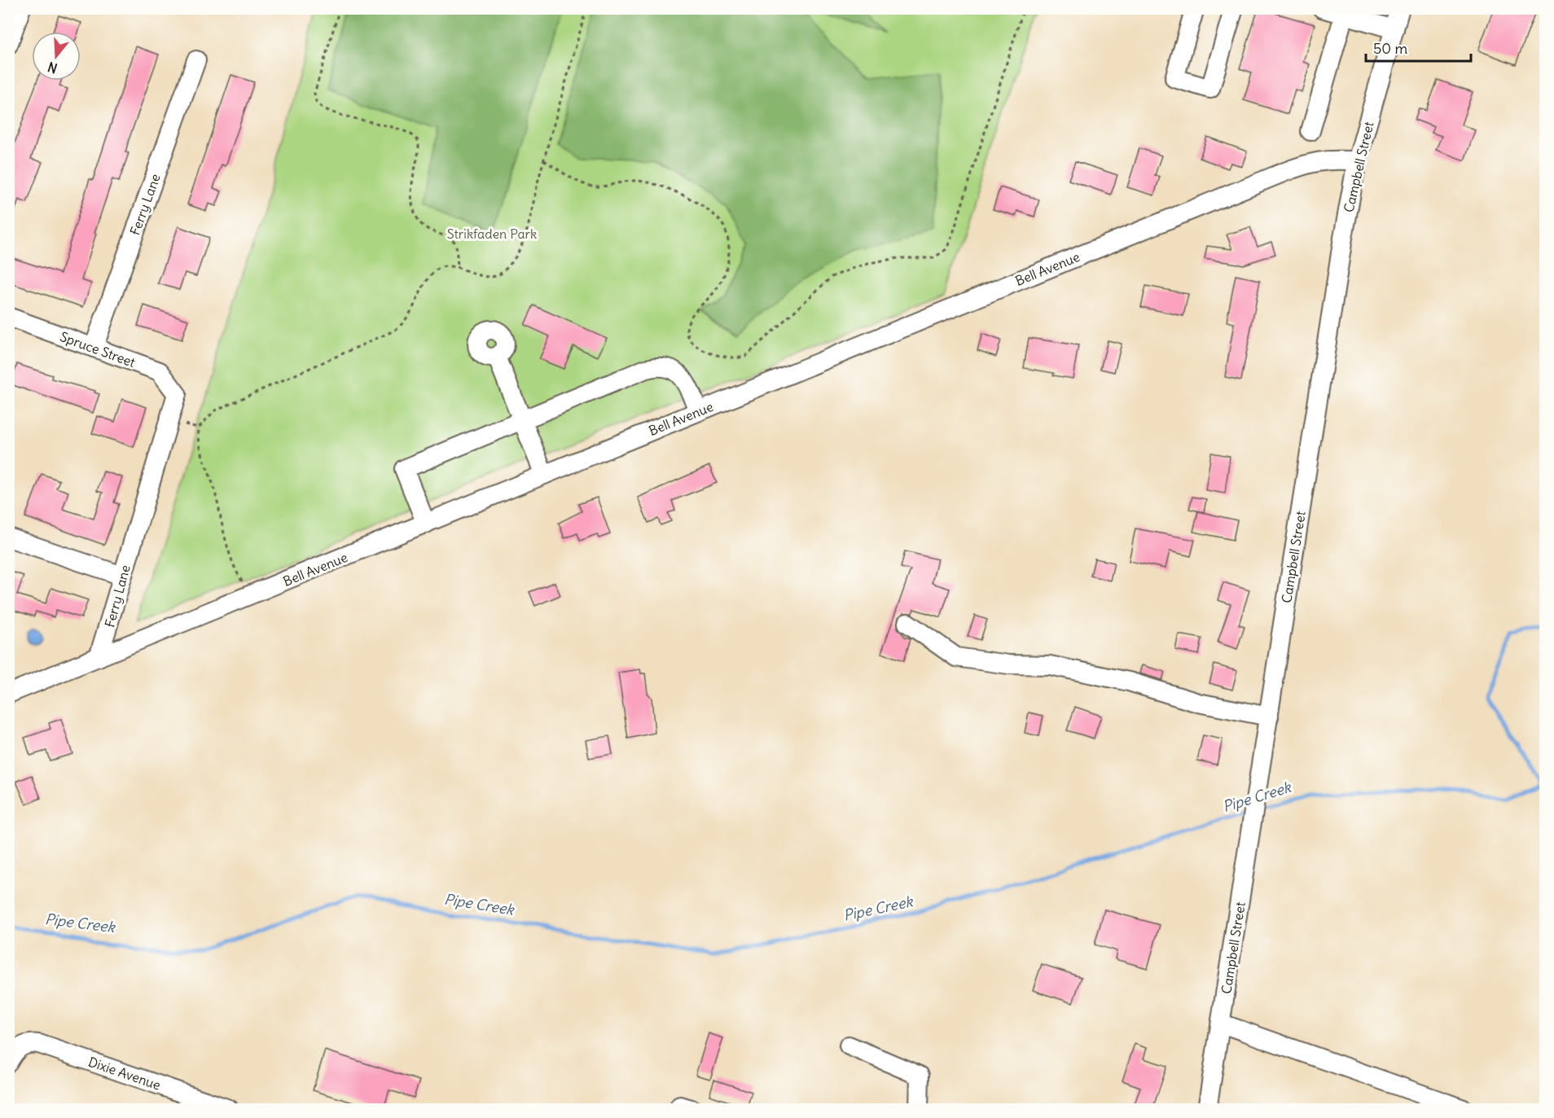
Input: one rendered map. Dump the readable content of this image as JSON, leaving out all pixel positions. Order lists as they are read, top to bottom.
{
  "streets": {
    "street": [
      "Campbell Street",
      "Ferry Lane",
      "Bell Avenue",
      "Spruce Street",
      "Dixie Avenue"
    ]
  },
  "crossings": [
    ["Campbell Street", "Bell Avenue"],
    ["Ferry Lane", "Bell Avenue"],
    ["Ferry Lane", "Spruce Street"]
  ],
  "water": ["Pipe Creek"],
  "parks": ["Strikfaden Park"],
  "scale_bar": "50 m",
  "north": "bottom"
}
